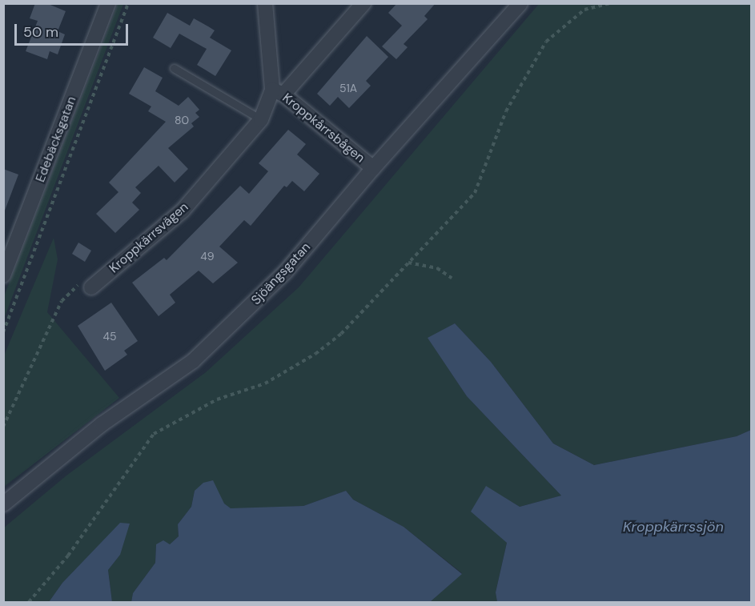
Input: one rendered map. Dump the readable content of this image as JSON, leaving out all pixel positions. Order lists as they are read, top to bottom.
{
  "streets": {
    "street": [
      "Kroppkårrsbågen",
      "Edebäcksgatan",
      "Kroppkärrsvägen",
      "Sjöängsgatan"
    ]
  },
  "crossings": [
    ["Kroppkårrsbågen", "Kroppkärrsvägen"],
    ["Kroppkårrsbågen", "Sjöängsgatan"]
  ],
  "water": ["Kroppkärrssjön"],
  "house_numbers": [
    "51A",
    "80",
    "49",
    "45"
  ],
  "scale_bar": "50 m"
}
